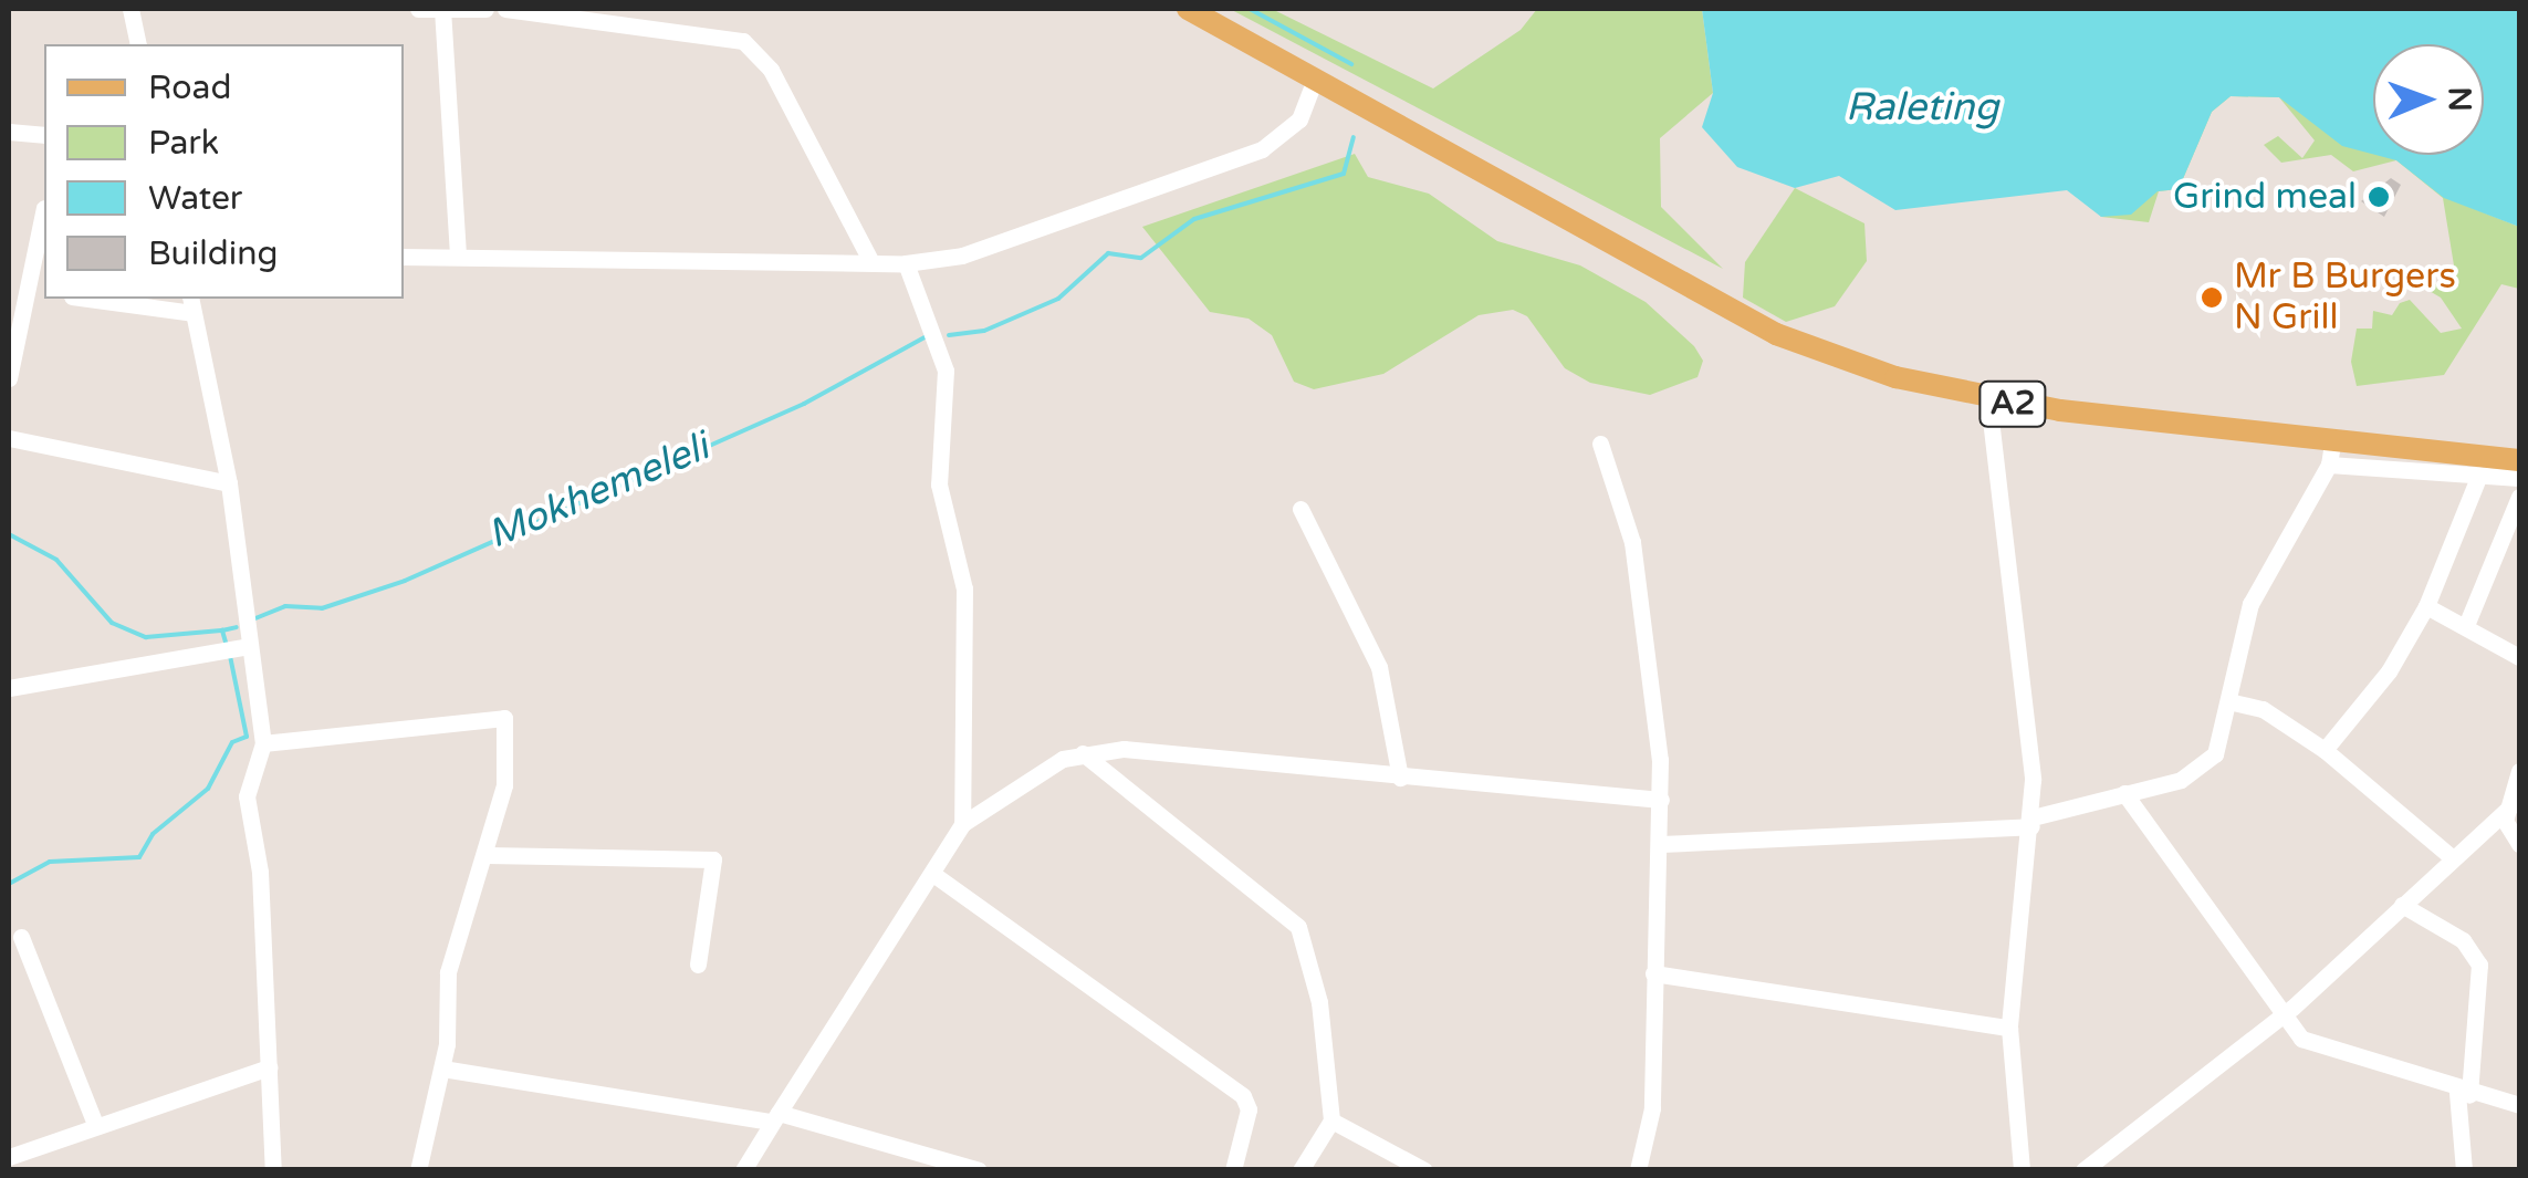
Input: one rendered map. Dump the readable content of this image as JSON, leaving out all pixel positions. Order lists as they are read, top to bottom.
{
  "streets": {
    "main road": ["A2"]
  },
  "water": ["Raleting", "Mokhemeleli"],
  "places": ["Grind meal", "Mr B Burgers N Grill"],
  "legend": [
    "Road",
    "Park",
    "Water",
    "Building"
  ],
  "north": "right"
}
